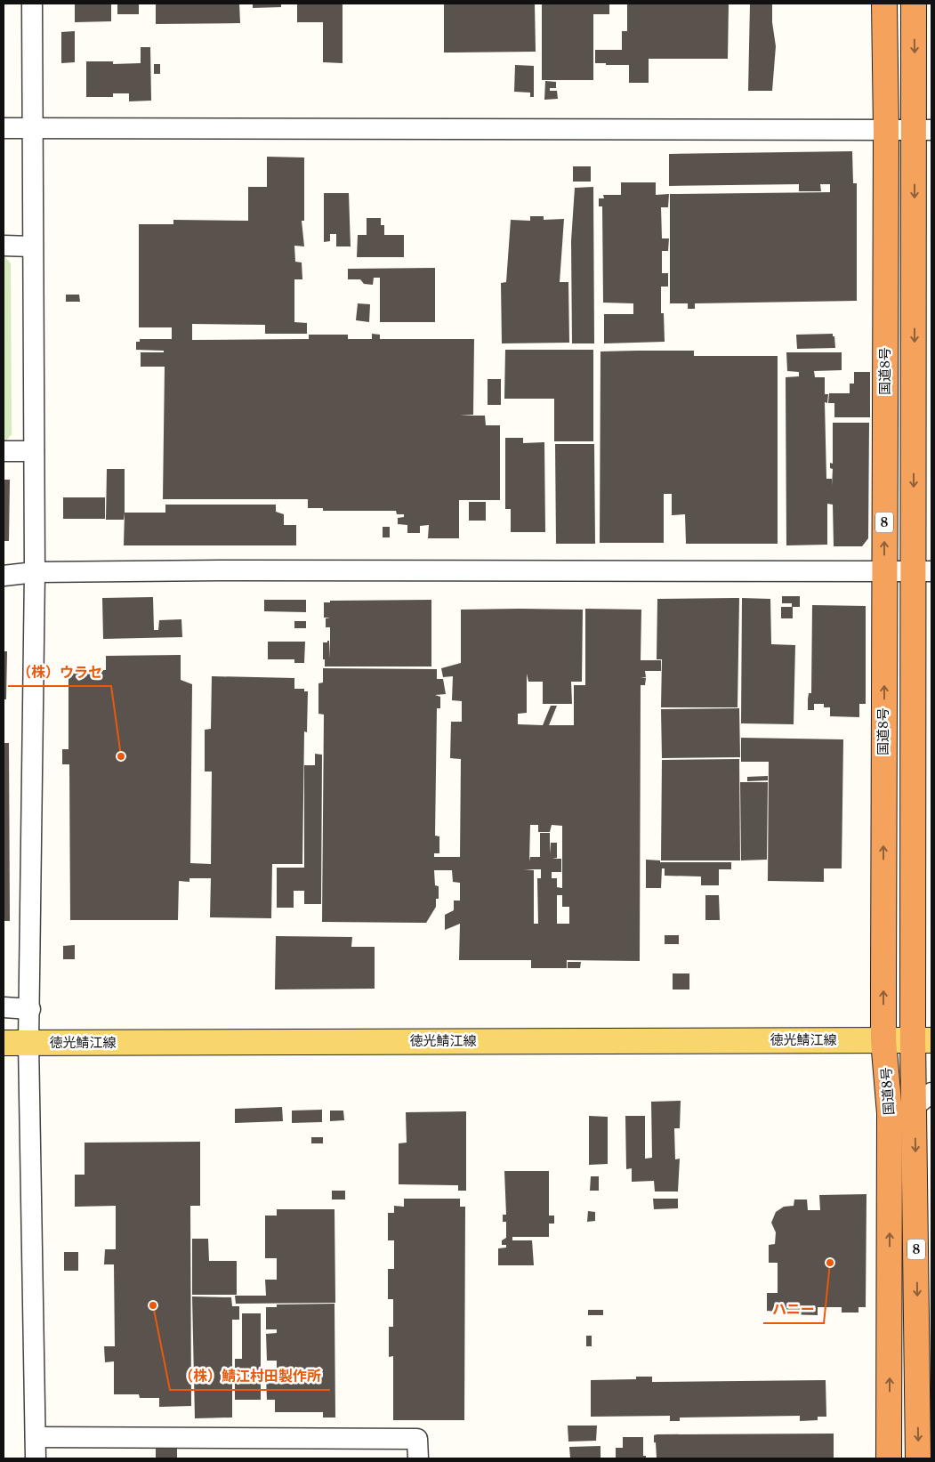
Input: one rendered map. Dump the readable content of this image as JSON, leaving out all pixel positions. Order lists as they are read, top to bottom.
{
  "streets": {
    "highway": ["国道8号", "8"],
    "main road": ["徳光鯖江線"]
  },
  "crossings": [
    ["国道8号", "徳光鯖江線"]
  ],
  "places": ["（株）ウラセ", "ハニー", "（株）鯖江村田製作所"]
}
